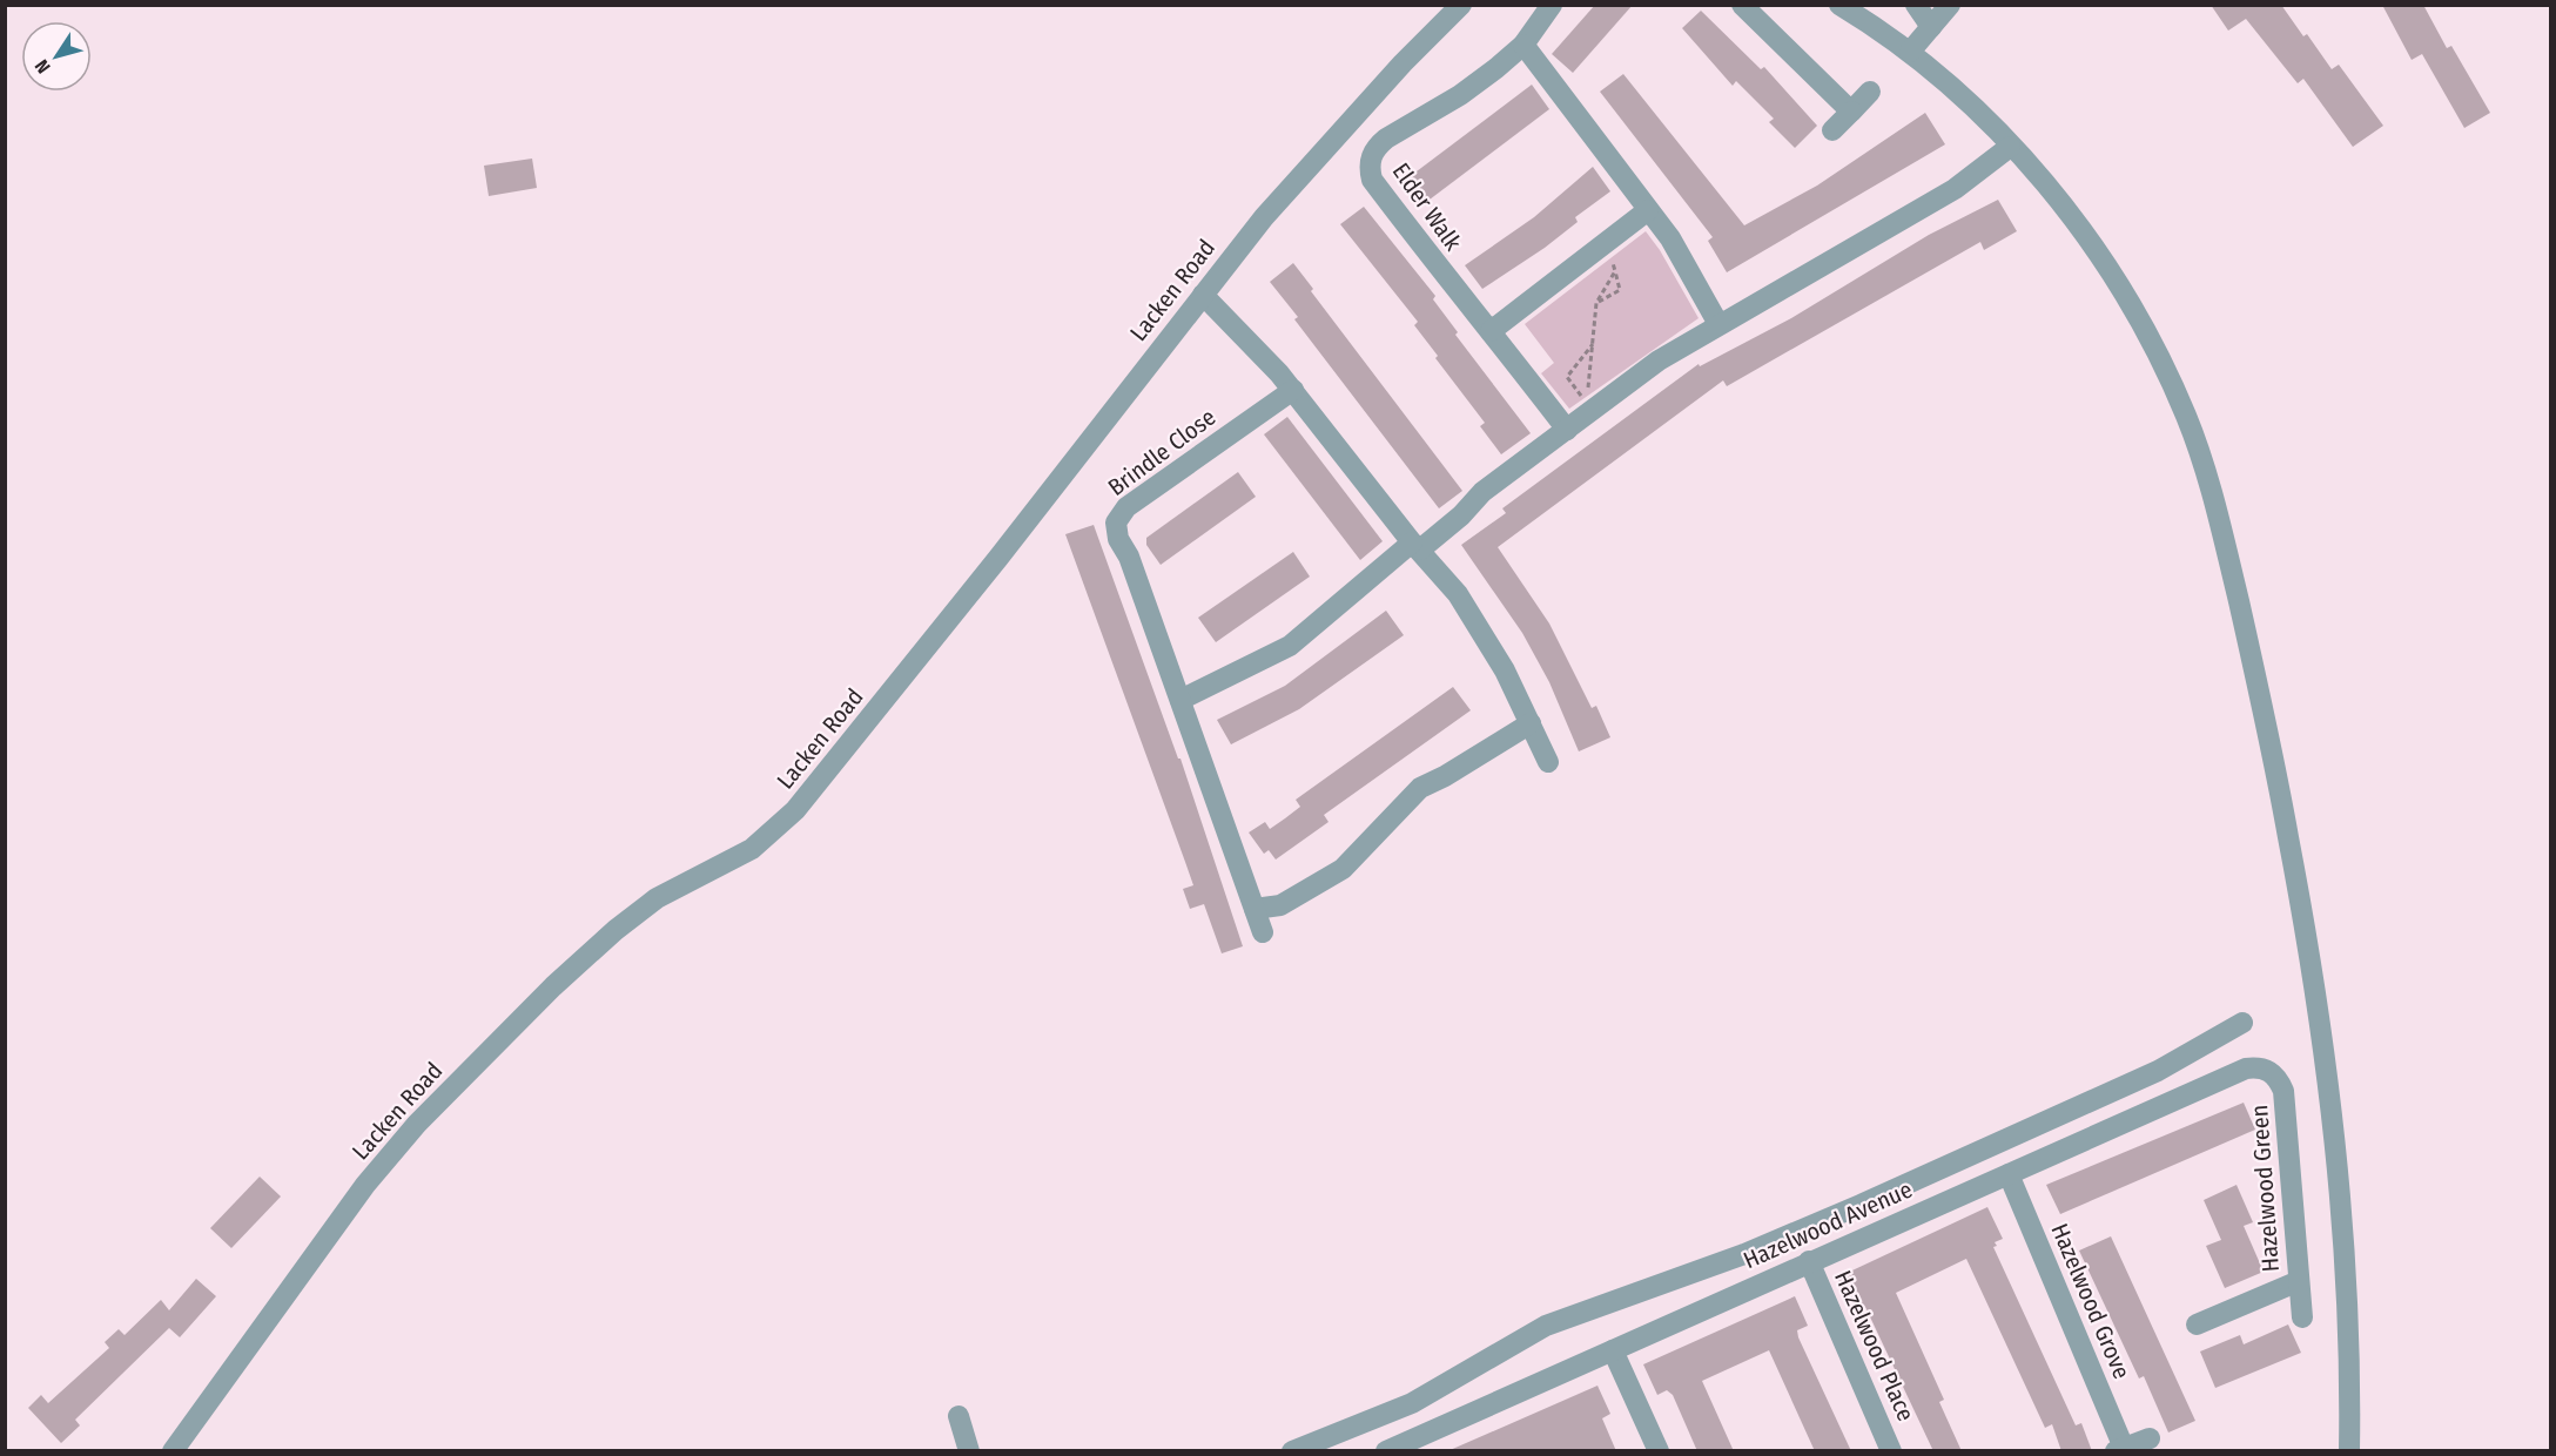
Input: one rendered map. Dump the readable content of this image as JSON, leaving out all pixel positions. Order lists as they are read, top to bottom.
{
  "streets": {
    "street": [
      "Elder Walk",
      "Lacken Road",
      "Brindle Close",
      "Hazelwood Green",
      "Hazelwood Avenue",
      "Hazelwood Grove",
      "Hazelwood Place"
    ]
  },
  "crossings": [
    ["Hazelwood Green", "Hazelwood Avenue"],
    ["Hazelwood Avenue", "Hazelwood Grove"],
    ["Hazelwood Avenue", "Hazelwood Place"]
  ],
  "north": "bottom left"
}
